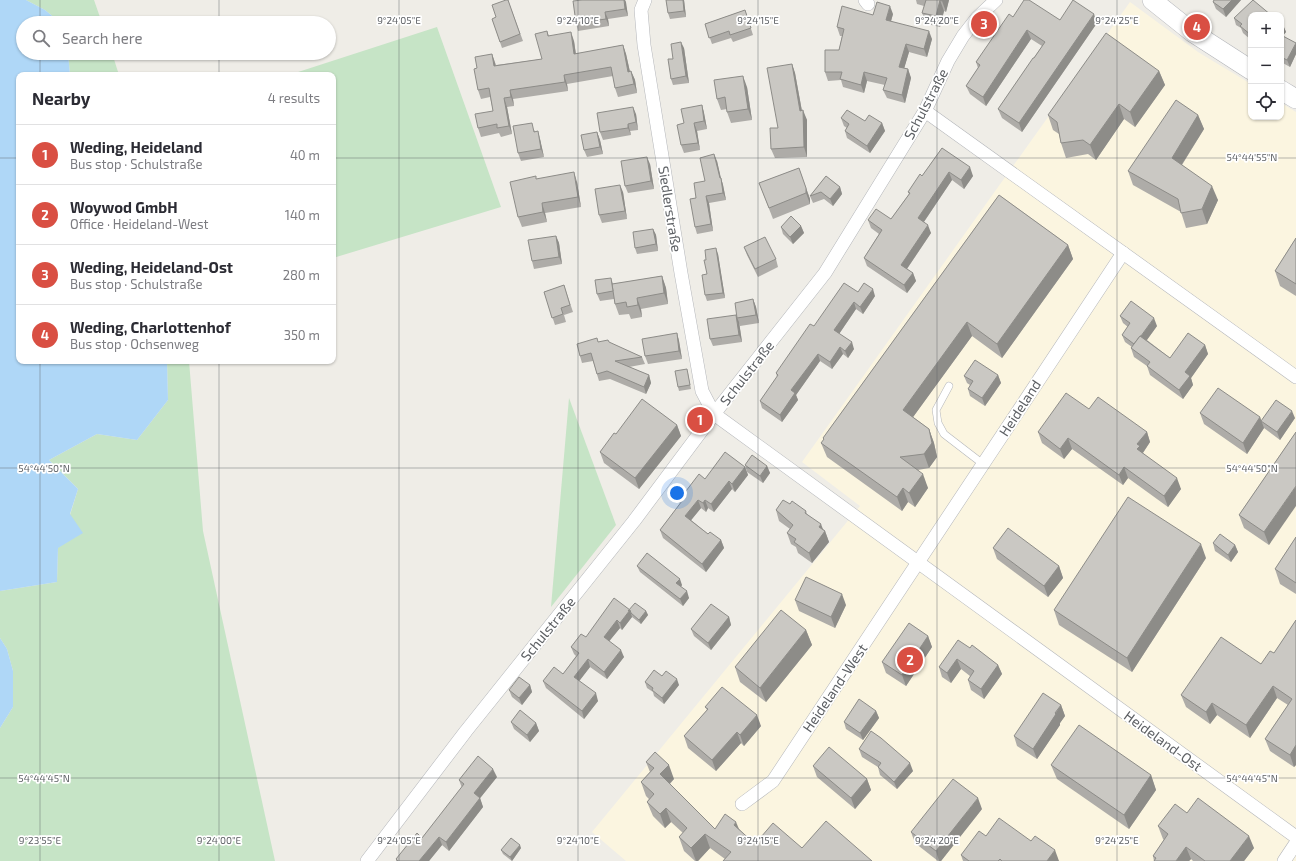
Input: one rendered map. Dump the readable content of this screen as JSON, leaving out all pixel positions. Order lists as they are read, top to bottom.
{
  "streets": {
    "street": [
      "Schulstraße",
      "Siedlerstraße",
      "Heideland",
      "Heideland-West",
      "Heideland-Ost"
    ]
  },
  "crossings": [
    ["Schulstraße", "Siedlerstraße"],
    ["Heideland", "Heideland-West"],
    ["Heideland", "Heideland-Ost"],
    ["Heideland-West", "Heideland-Ost"]
  ],
  "page": {
    "pins": [
      "3",
      "4",
      "1",
      "2"
    ],
    "map_buttons": ["+", "−"],
    "search": "Search here",
    "heading": ["Nearby", "4 results"],
    "list": [
      {
        "mark": "1",
        "name": "Weding, Heideland",
        "note": "Bus stop · Schulstraße",
        "value": "40 m"
      },
      {
        "mark": "2",
        "name": "Woywod GmbH",
        "note": "Office · Heideland-West",
        "value": "140 m"
      },
      {
        "mark": "3",
        "name": "Weding, Heideland-Ost",
        "note": "Bus stop · Schulstraße",
        "value": "280 m"
      },
      {
        "mark": "4",
        "name": "Weding, Charlottenhof",
        "note": "Bus stop · Ochsenweg",
        "value": "350 m"
      }
    ]
  },
  "coordinates": [
    "9°24'05\"E",
    "9°24'10\"E",
    "9°24'15\"E",
    "9°24'20\"E",
    "9°24'25\"E",
    "54°44'55\"N",
    "54°44'50\"N",
    "54°44'45\"N",
    "9°23'55\"E",
    "9°24'00\"E"
  ]
}
